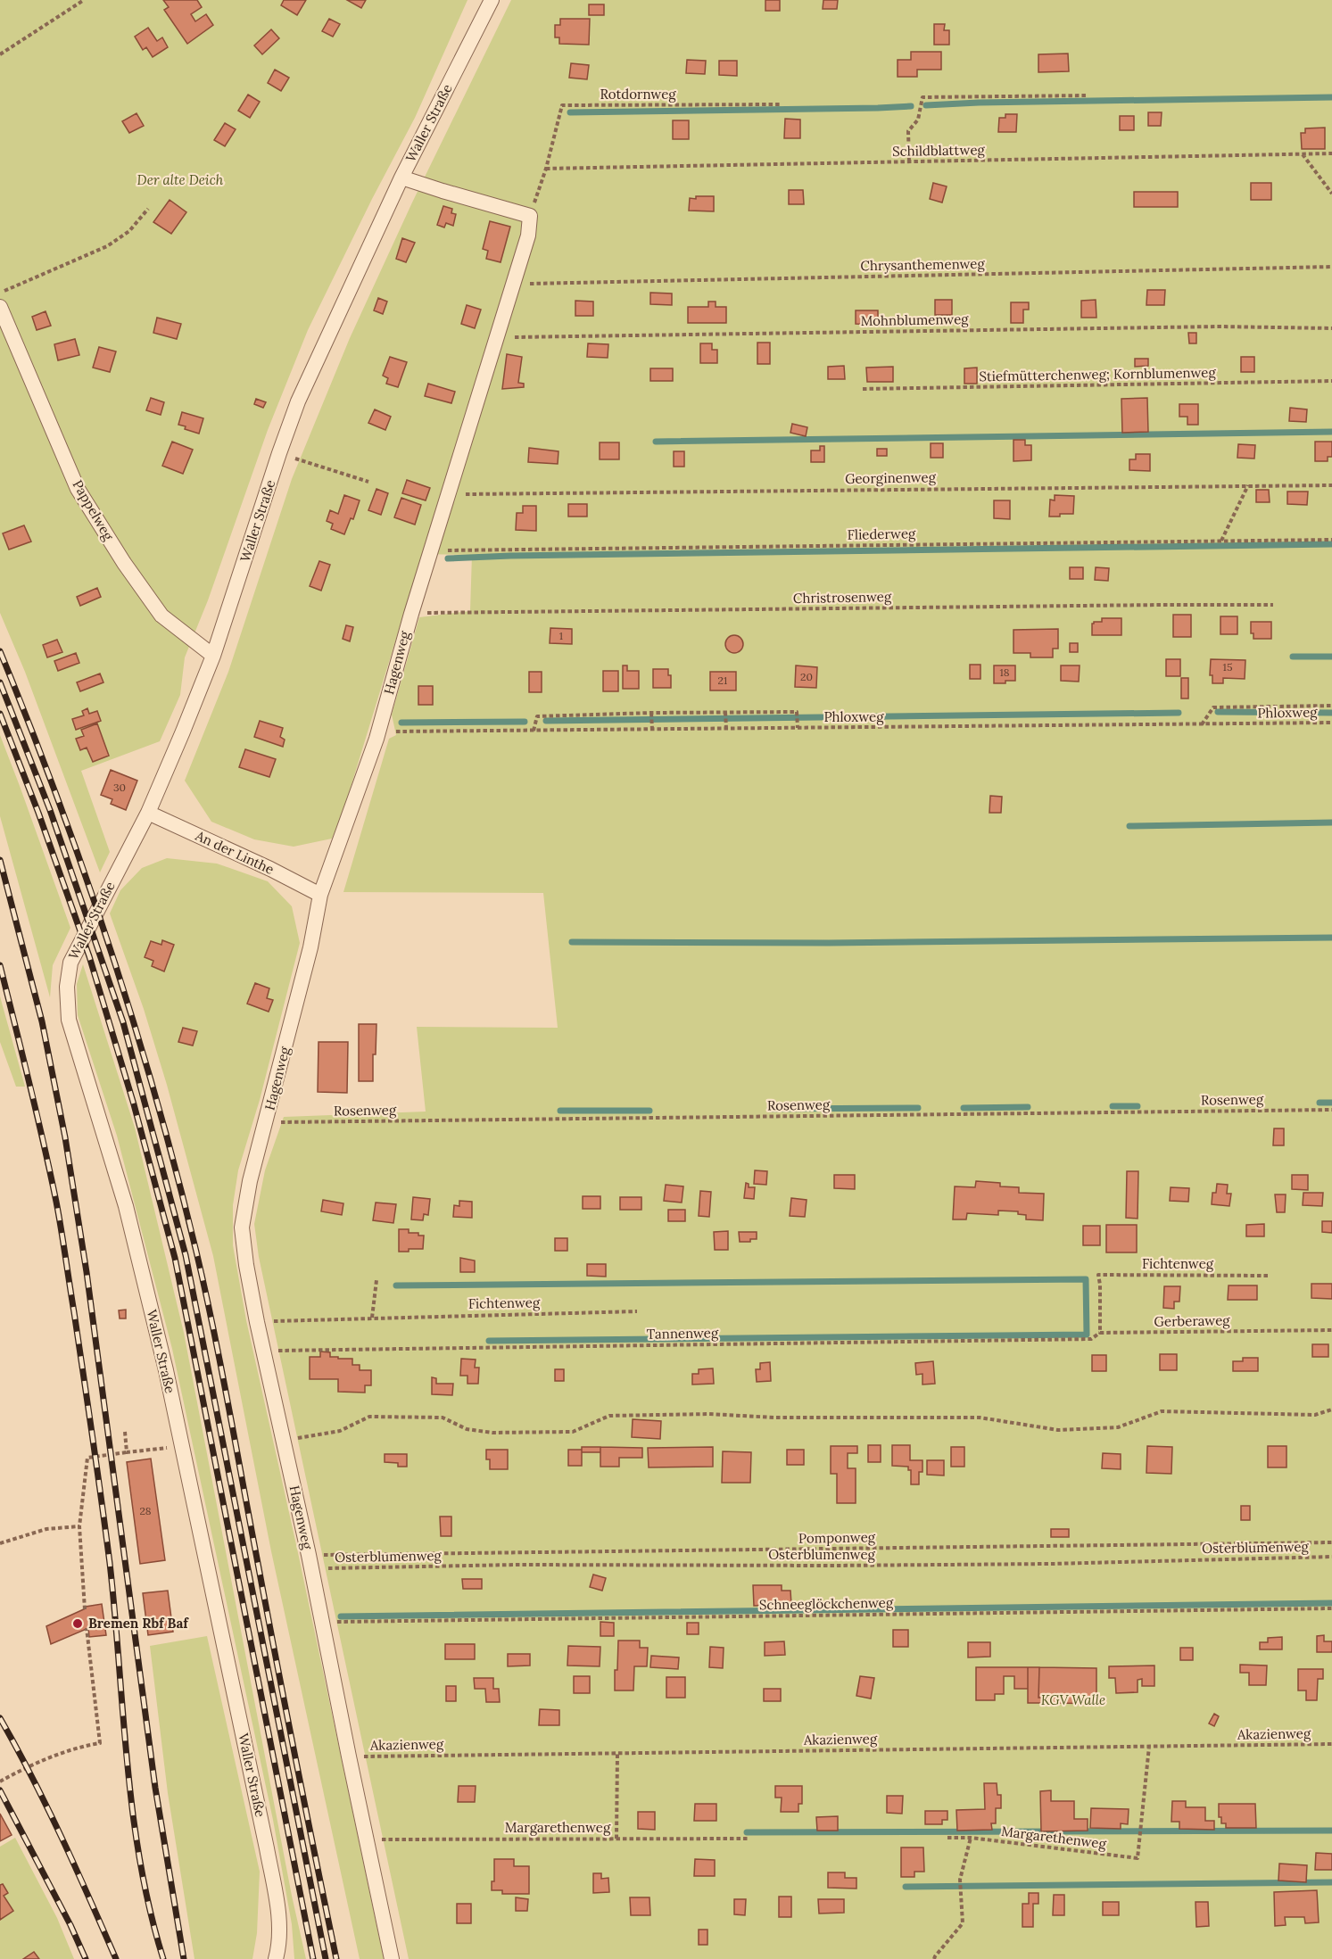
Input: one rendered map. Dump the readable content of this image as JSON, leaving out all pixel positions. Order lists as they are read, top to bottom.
{
  "streets": {
    "street": [
      "Waller Straße",
      "Pappelweg",
      "Hagenweg",
      "An der Linthe"
    ],
    "path": [
      "Rotdornweg",
      "Schildblattweg",
      "Chrysanthemenweg",
      "Mohnblumenweg",
      "Stiefmütterchenweg; Kornblumenweg",
      "Georginenweg",
      "Fliederweg",
      "Christrosenweg",
      "Phloxweg",
      "Rosenweg",
      "Fichtenweg",
      "Gerberaweg",
      "Tannenweg",
      "Pomponweg",
      "Osterblumenweg",
      "Schneeglöckchenweg",
      "Akazienweg",
      "Margarethenweg"
    ]
  },
  "crossings": [
    ["Rotdornweg", "Schildblattweg"],
    ["Rotdornweg", "Hagenweg"],
    ["Waller Straße", "Pappelweg"],
    ["Waller Straße", "An der Linthe"],
    ["Chrysanthemenweg", "Hagenweg"],
    ["Mohnblumenweg", "Hagenweg"],
    ["Georginenweg", "Hagenweg"],
    ["Fliederweg", "Hagenweg"],
    ["Christrosenweg", "Hagenweg"],
    ["Hagenweg", "Phloxweg"],
    ["Hagenweg", "An der Linthe"],
    ["Hagenweg", "Rosenweg"],
    ["Hagenweg", "Fichtenweg"],
    ["Hagenweg", "Tannenweg"],
    ["Hagenweg", "Pomponweg"],
    ["Hagenweg", "Osterblumenweg"],
    ["Hagenweg", "Schneeglöckchenweg"],
    ["Hagenweg", "Akazienweg"],
    ["Hagenweg", "Margarethenweg"],
    ["Fichtenweg", "Gerberaweg"],
    ["Fichtenweg", "Tannenweg"],
    ["Gerberaweg", "Tannenweg"],
    ["Pomponweg", "Osterblumenweg"],
    ["Akazienweg", "Margarethenweg"]
  ],
  "parks": ["Der alte Deich", "KGV Walle"],
  "places": ["Bremen Rbf Baf"],
  "house_numbers": [
    "1",
    "15",
    "18",
    "20",
    "21",
    "30",
    "28"
  ]
}
